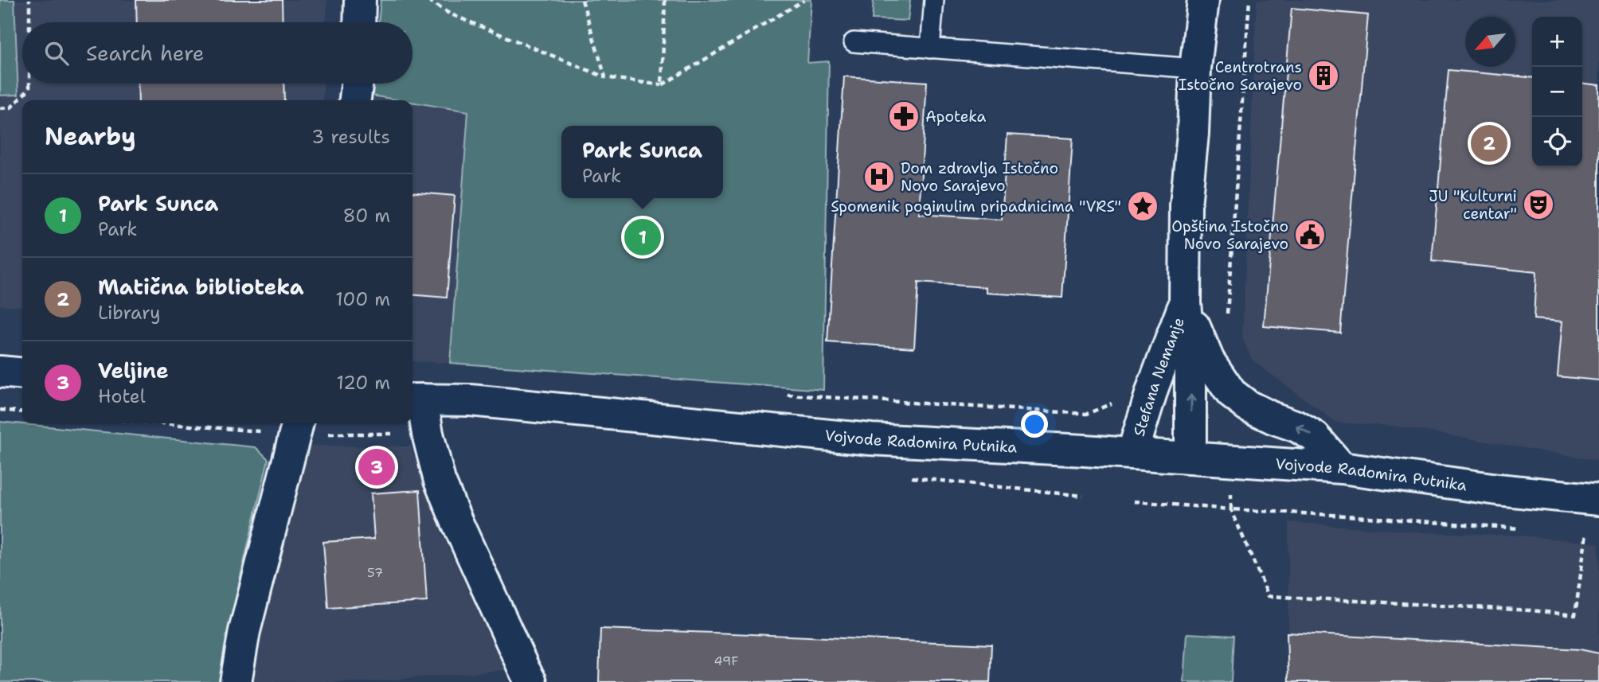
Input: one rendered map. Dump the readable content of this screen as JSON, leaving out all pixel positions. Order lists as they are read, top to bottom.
{
  "streets": {
    "main road": ["Stefana Nemanje", "Vojvode Radomira Putnika"]
  },
  "crossings": [
    ["Stefana Nemanje", "Vojvode Radomira Putnika"]
  ],
  "places": {
    "building": ["Centrotrans Istočno Sarajevo"],
    "pharmacy": ["Apoteka"],
    "hospital": ["Dom zdravlja Istočno Novo Sarajevo"],
    "theatre": ["JU \"Kulturni centar\""],
    "place": ["Spomenik poginulim pripadnicima \"VRS\""],
    "public building": ["Opština Istočno Novo Sarajevo"]
  },
  "house_numbers": ["57", "49F"],
  "north": "bottom left",
  "page": {
    "map_buttons": ["+", "−"],
    "search": "Search here",
    "heading": ["Nearby", "3 results"],
    "pins": ["2", "1", "3"],
    "popup": ["Park Sunca", "Park"],
    "list": [
      {
        "mark": "1",
        "name": "Park Sunca",
        "note": "Park",
        "value": "80 m"
      },
      {
        "mark": "2",
        "name": "Matična biblioteka",
        "note": "Library",
        "value": "100 m"
      },
      {
        "mark": "3",
        "name": "Veljine",
        "note": "Hotel",
        "value": "120 m"
      }
    ]
  }
}
